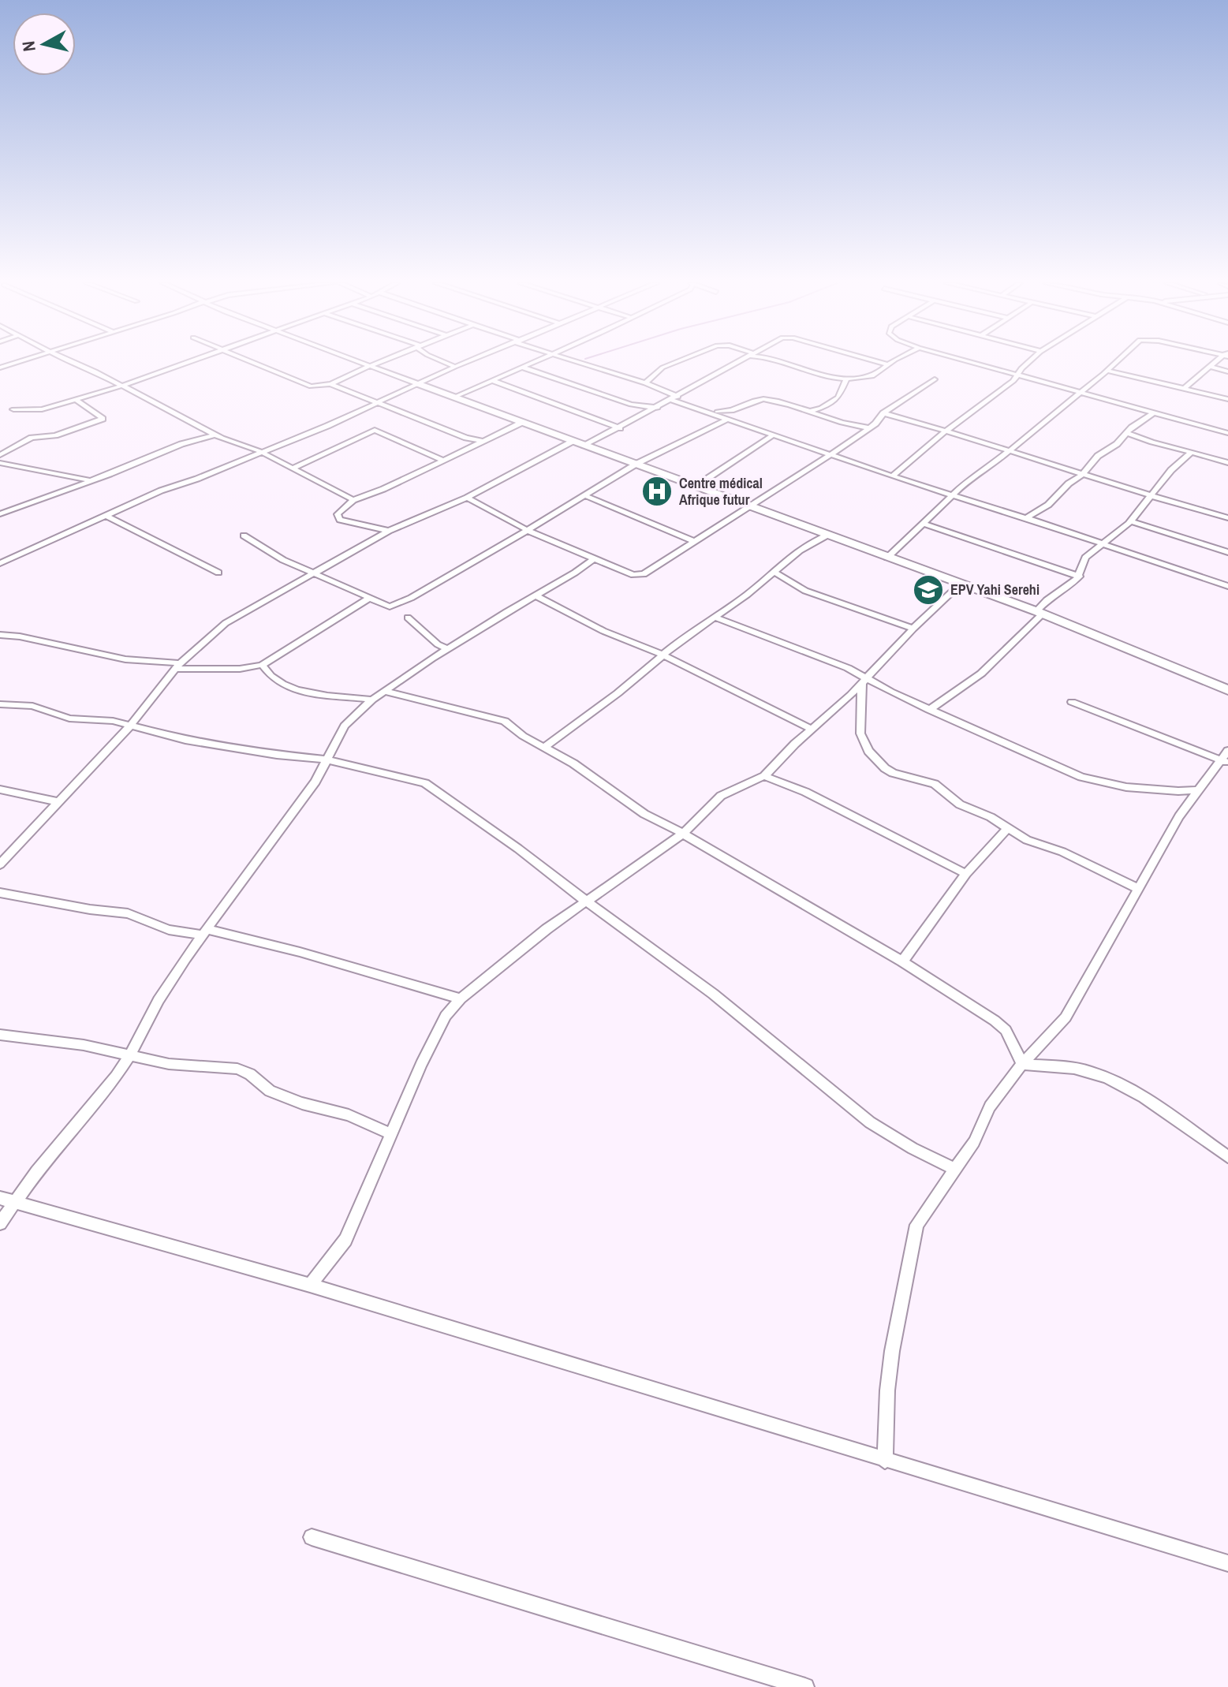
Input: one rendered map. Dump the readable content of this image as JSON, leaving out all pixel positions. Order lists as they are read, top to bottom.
{
  "places": {
    "hospital": ["Centre médical Afrique futur"],
    "school or university": ["EPV Yahi Serehi"]
  },
  "north": "left"
}
